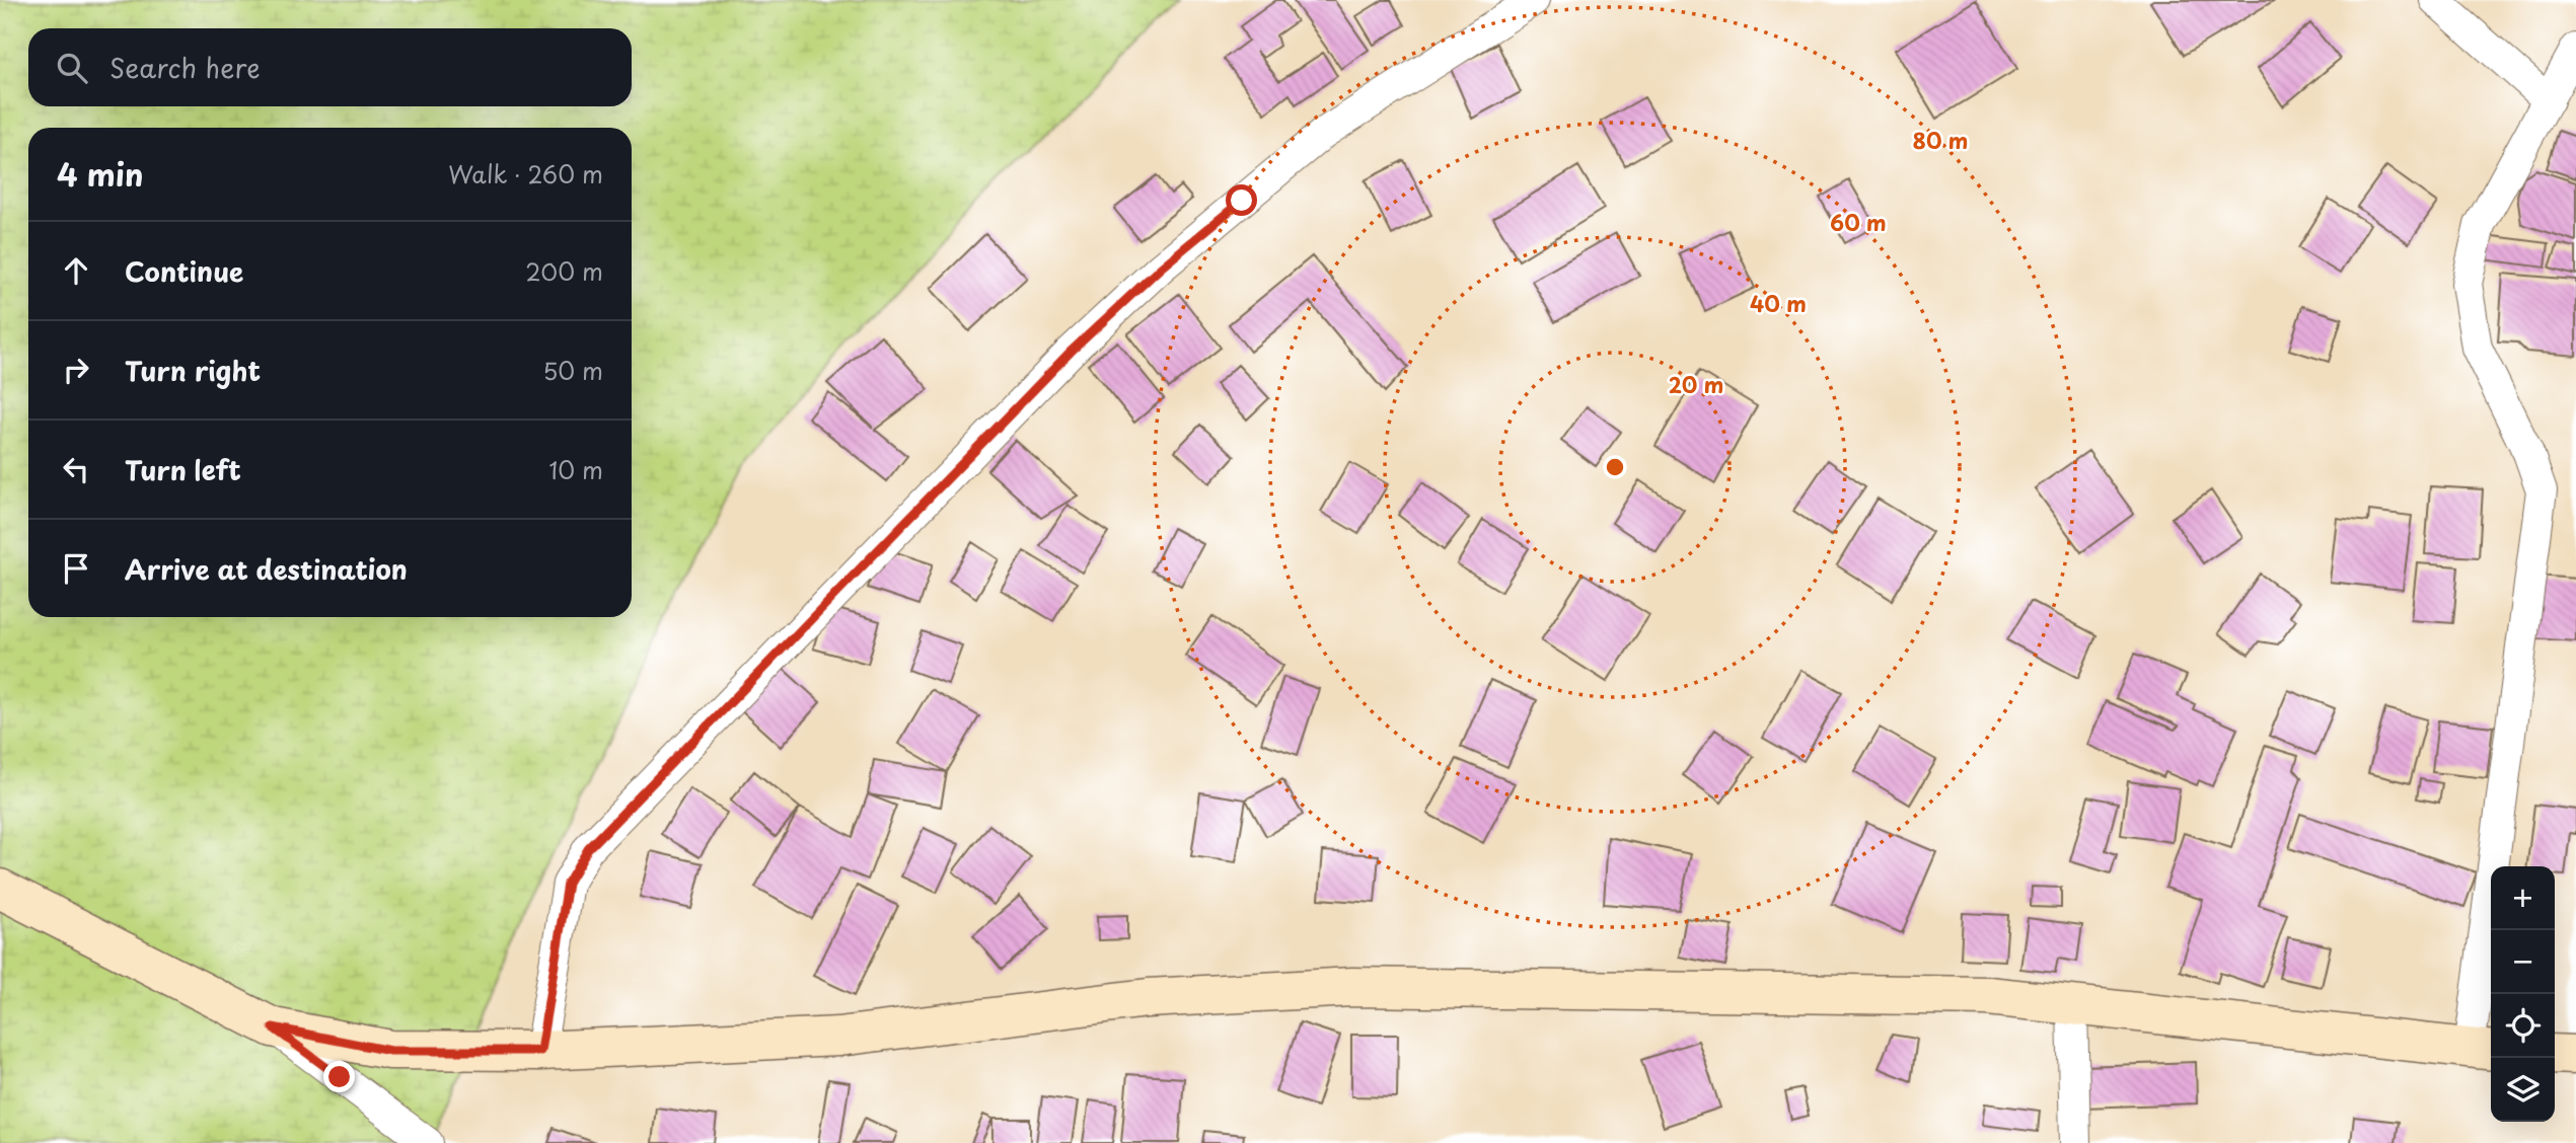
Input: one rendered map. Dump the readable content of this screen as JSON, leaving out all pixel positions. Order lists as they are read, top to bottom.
{
  "page": {
    "search": "Search here",
    "heading": ["4 min", "Walk · 260 m"],
    "list": [
      ["Continue", "200 m"],
      ["Turn right", "50 m"],
      ["Turn left", "10 m"],
      "Arrive at destination"
    ],
    "map_buttons": ["+", "−"]
  },
  "rings": [
    "80 m",
    "60 m",
    "40 m",
    "20 m"
  ]
}
